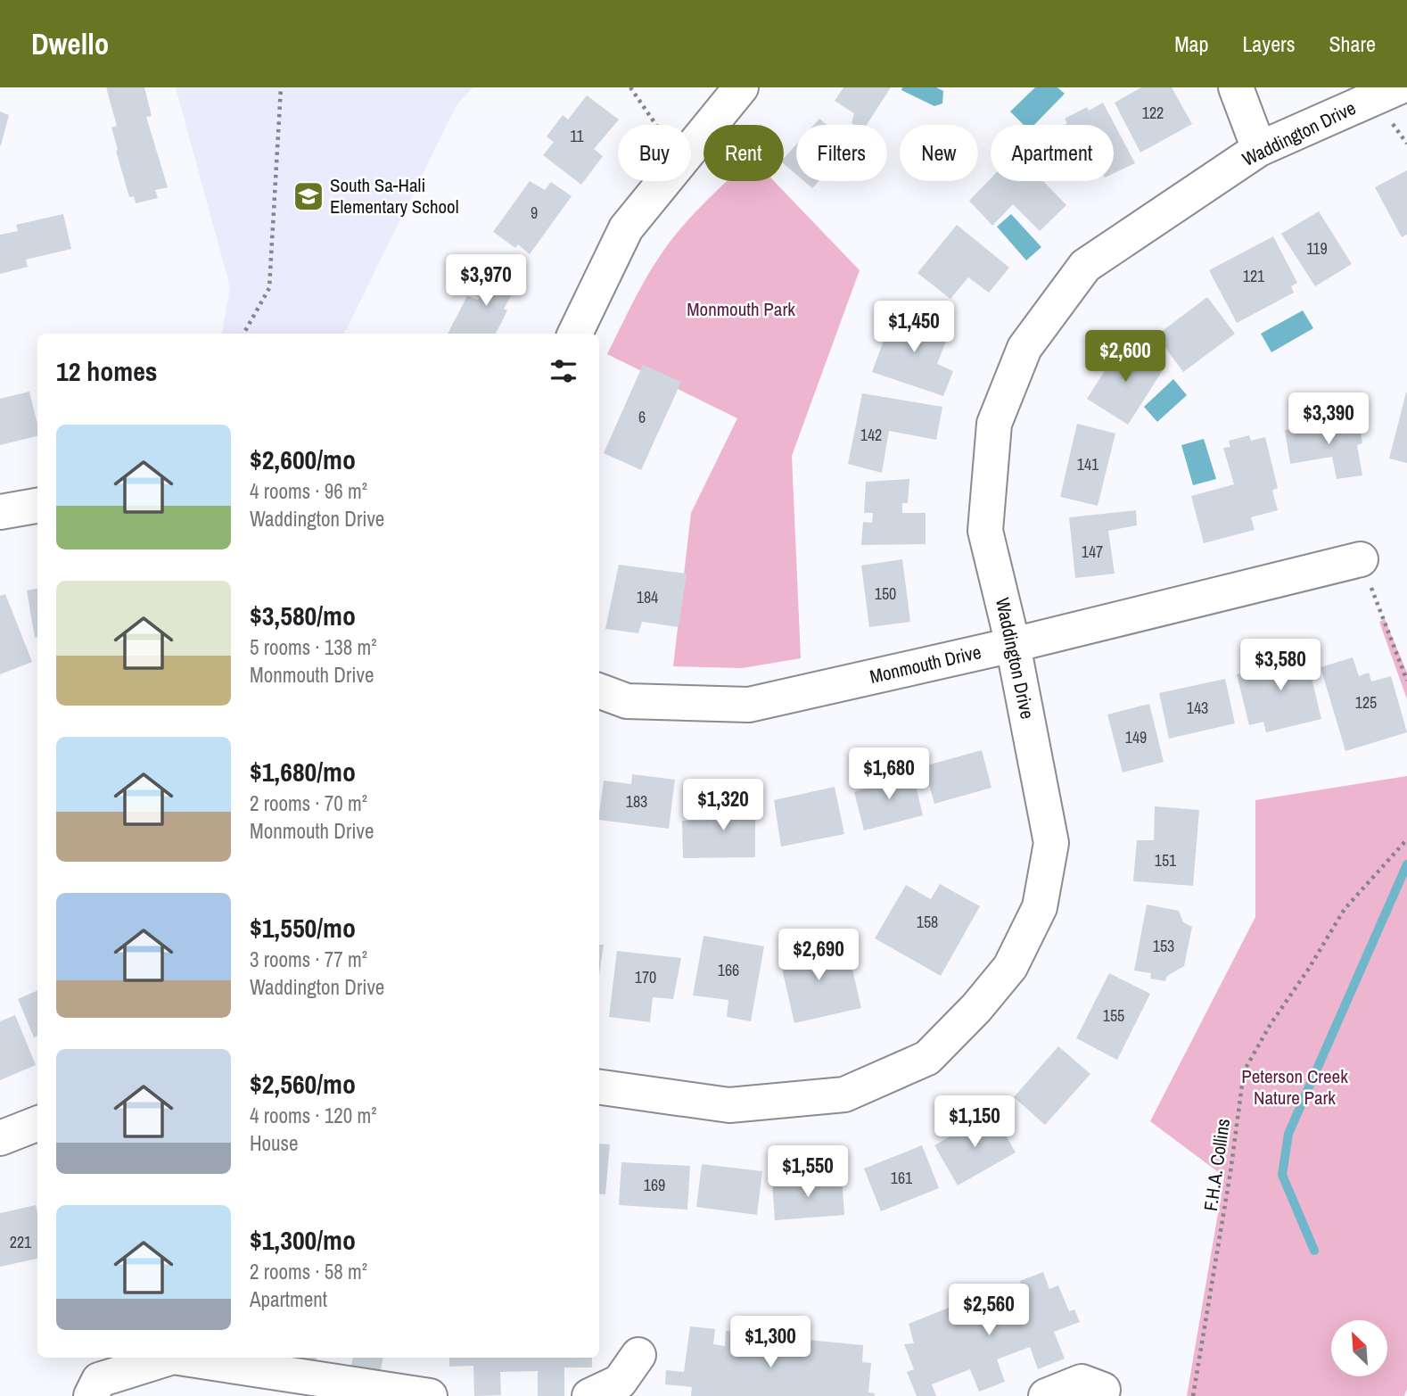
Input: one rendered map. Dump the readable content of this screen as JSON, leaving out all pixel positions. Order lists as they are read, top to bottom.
{
  "streets": {
    "street": ["Waddington Drive", "Monmouth Drive"],
    "path": ["F.H.A. Collins"]
  },
  "crossings": [
    ["Waddington Drive", "Monmouth Drive"]
  ],
  "parks": ["Monmouth Park", "Peterson Creek Nature Park"],
  "places": {
    "school or university": ["South Sa-Hali Elementary School"]
  },
  "house_numbers": [
    "122",
    "11",
    "9",
    "119",
    "121",
    "6",
    "142",
    "141",
    "147",
    "150",
    "184",
    "125",
    "143",
    "149",
    "183",
    "151",
    "158",
    "153",
    "166",
    "170",
    "155",
    "161",
    "169",
    "221"
  ],
  "north": "top left",
  "page": {
    "header": "Dwello",
    "nav": ["Map", "Layers", "Share"],
    "chip": [
      "Buy",
      "Rent",
      "Filters",
      "New",
      "Apartment"
    ],
    "price": [
      "$3,970",
      "$1,450",
      "$2,600",
      "$3,390",
      "$3,580",
      "$1,680",
      "$1,320",
      "$2,690",
      "$1,150",
      "$1,550",
      "$2,560",
      "$1,300"
    ],
    "heading": "12 homes",
    "list": [
      {
        "name": "$2,600/mo",
        "note": "4 rooms · 96 m² · Waddington Drive"
      },
      {
        "name": "$3,580/mo",
        "note": "5 rooms · 138 m² · Monmouth Drive"
      },
      {
        "name": "$1,680/mo",
        "note": "2 rooms · 70 m² · Monmouth Drive"
      },
      {
        "name": "$1,550/mo",
        "note": "3 rooms · 77 m² · Waddington Drive"
      },
      {
        "name": "$2,560/mo",
        "note": "4 rooms · 120 m² · House"
      },
      {
        "name": "$1,300/mo",
        "note": "2 rooms · 58 m² · Apartment"
      }
    ]
  }
}
